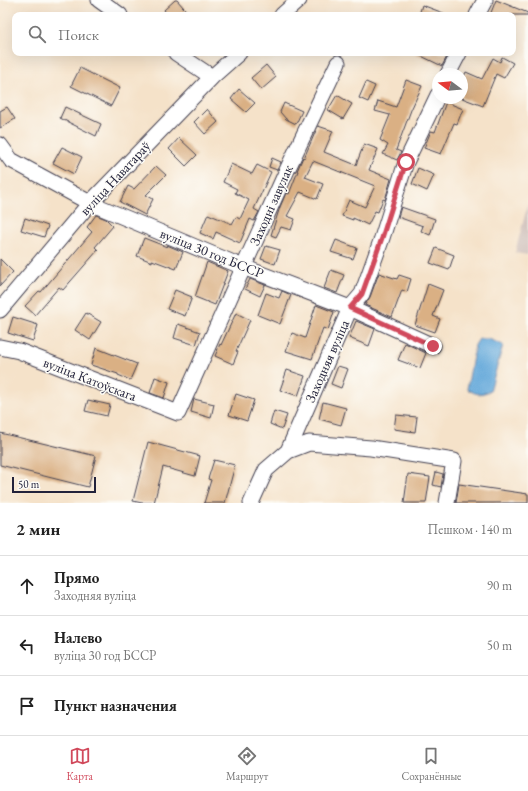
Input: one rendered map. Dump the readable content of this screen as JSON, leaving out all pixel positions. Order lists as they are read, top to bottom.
{
  "streets": {
    "street": [
      "вуліца Наватараў",
      "Заходні завулак",
      "вуліца 30 год БССР",
      "Заходняя вуліца",
      "вуліца Катоўскага"
    ]
  },
  "crossings": [
    ["вуліца Наватараў", "вуліца 30 год БССР"],
    ["Заходні завулак", "вуліца 30 год БССР"],
    ["Заходні завулак", "вуліца Катоўскага"],
    ["вуліца 30 год БССР", "Заходняя вуліца"]
  ],
  "scale_bar": "50 m",
  "north": "left",
  "page": {
    "search": "Поиск",
    "scale": "50 m",
    "heading": ["2 мин", "Пешком · 140 m"],
    "list": [
      ["Прямо", "Заходняя вуліца", "90 m"],
      ["Налево", "вуліца 30 год БССР", "50 m"],
      "Пункт назначения"
    ],
    "nav": ["Карта", "Маршрут", "Сохранённые"]
  }
}
